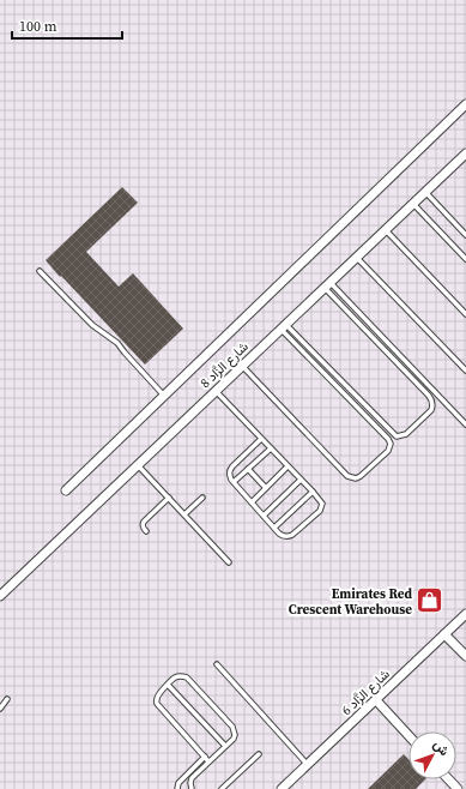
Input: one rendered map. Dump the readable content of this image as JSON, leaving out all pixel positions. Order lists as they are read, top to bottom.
{
  "streets": {
    "street": ["شارع الزَّاد 8", "شارع الزَّاد 6"]
  },
  "places": {
    "shop": ["Emirates Red Crescent Warehouse"]
  },
  "scale_bar": "100 m",
  "north": "top right"
}
